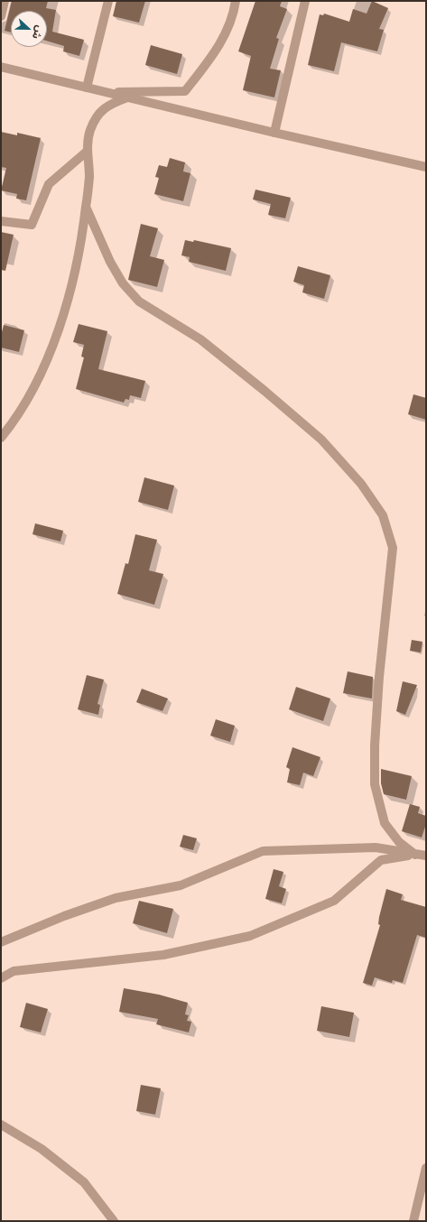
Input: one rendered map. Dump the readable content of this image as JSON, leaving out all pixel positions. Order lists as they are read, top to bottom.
{
  "north": "right"
}
